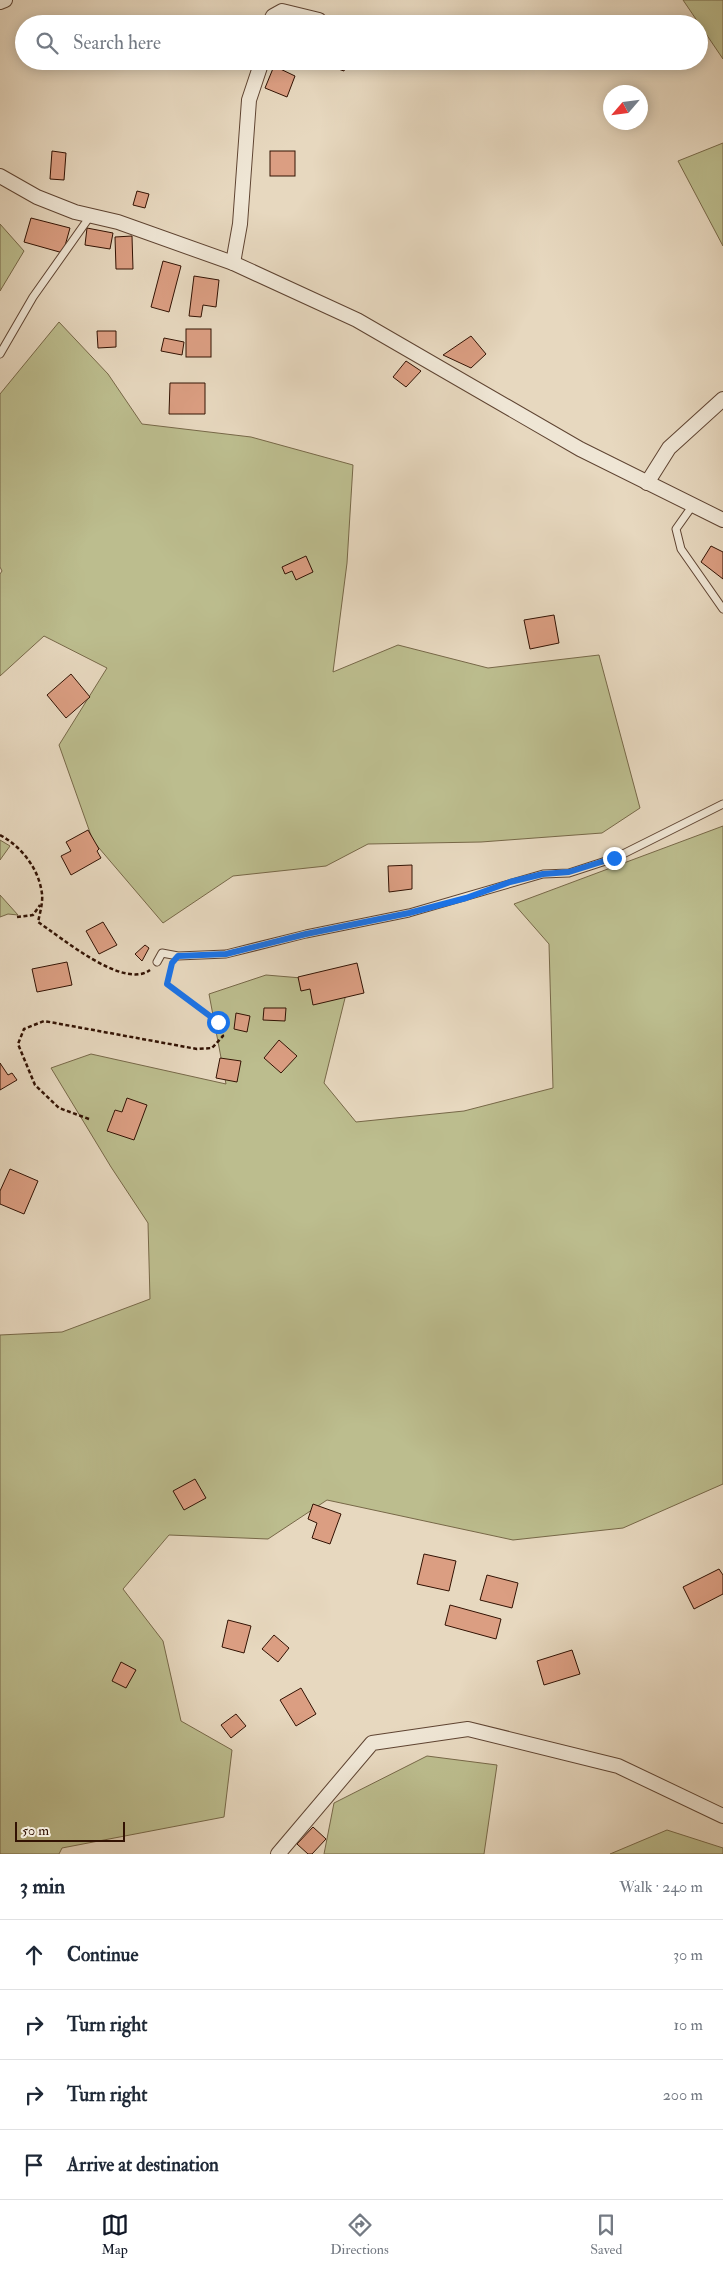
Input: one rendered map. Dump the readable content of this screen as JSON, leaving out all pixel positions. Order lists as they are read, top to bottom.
{
  "scale_bar": "50 m",
  "north": "bottom left",
  "page": {
    "search": "Search here",
    "scale": "50 m",
    "heading": ["3 min", "Walk · 240 m"],
    "list": [
      ["Continue", "30 m"],
      ["Turn right", "10 m"],
      ["Turn right", "200 m"],
      "Arrive at destination"
    ],
    "nav": ["Map", "Directions", "Saved"]
  }
}
